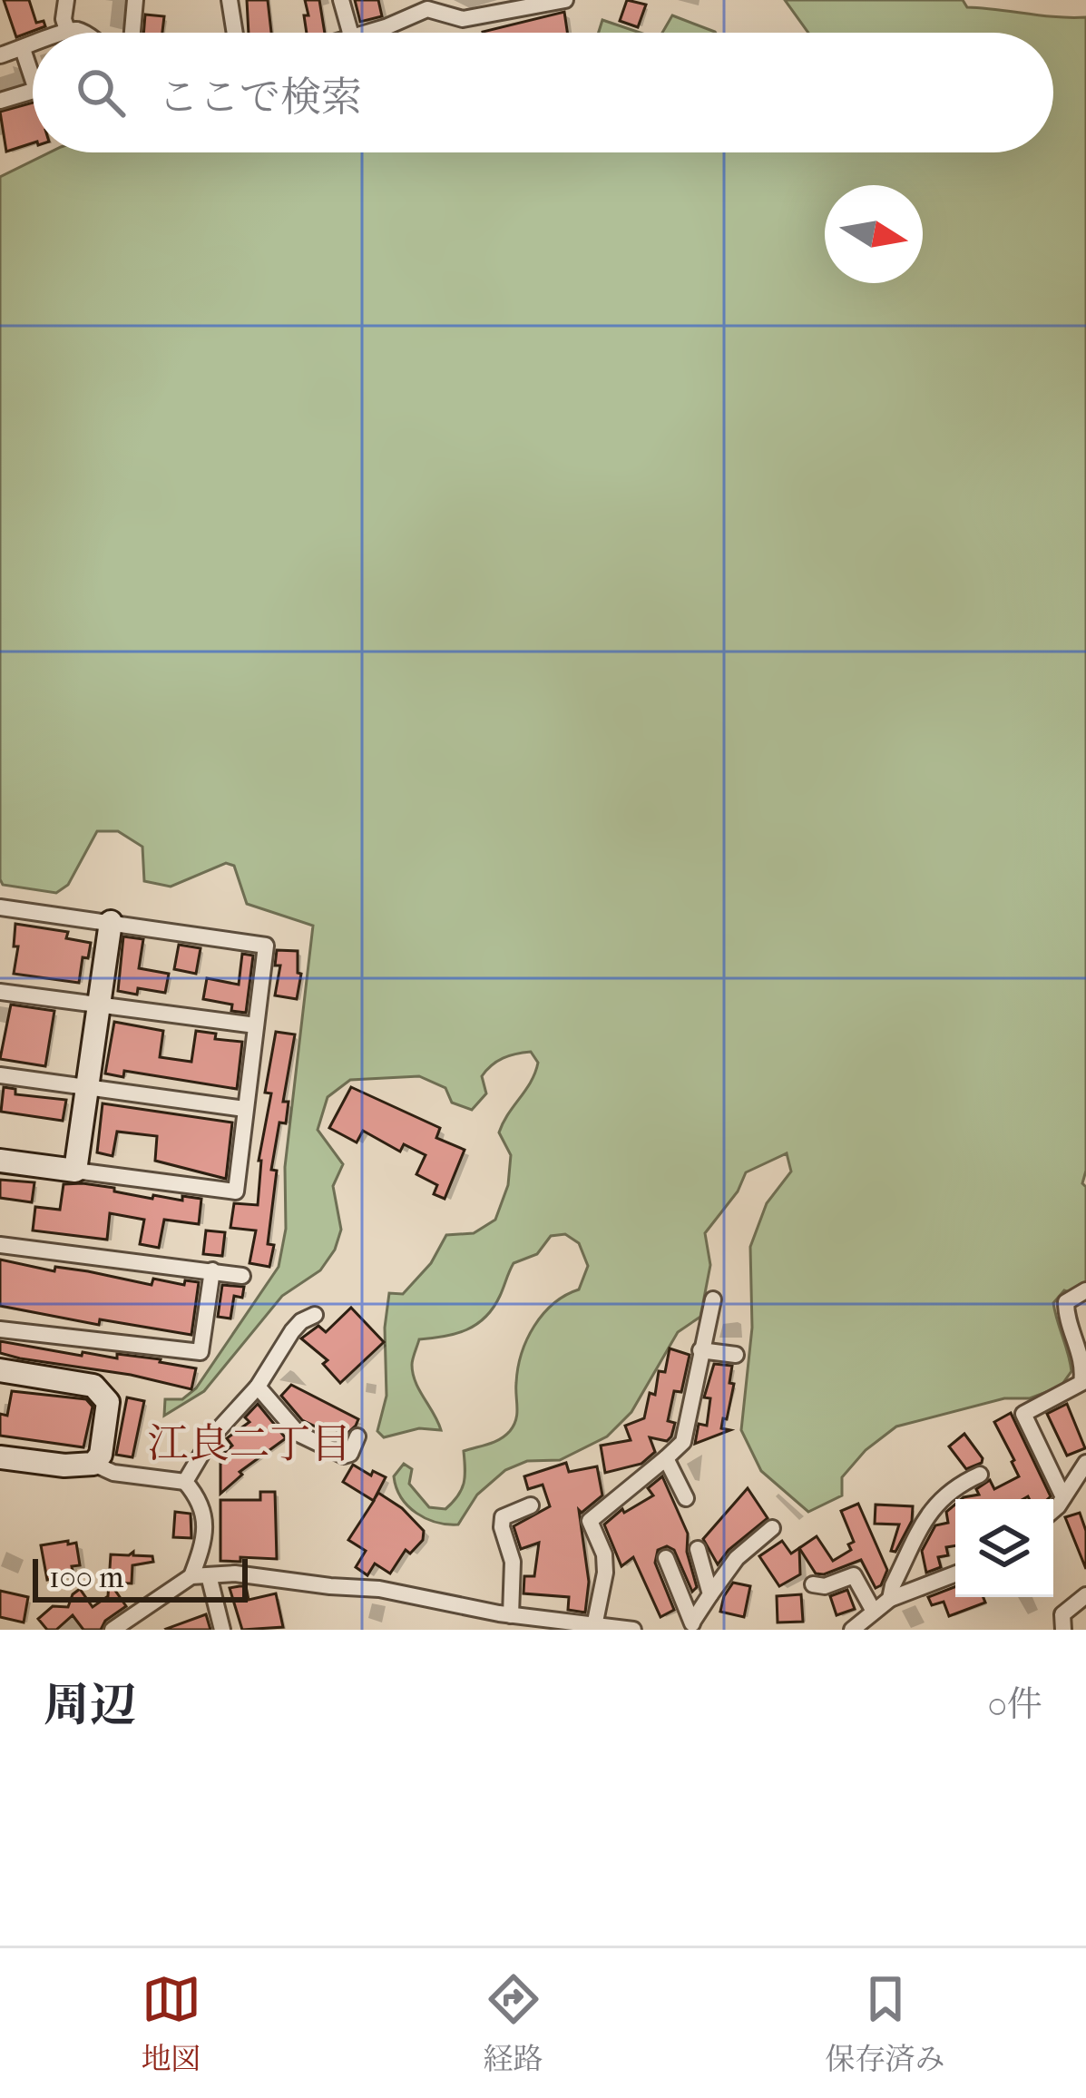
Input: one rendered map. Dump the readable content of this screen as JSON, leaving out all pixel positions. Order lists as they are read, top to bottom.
{
  "districts": ["江良二丁目"],
  "scale_bar": "100 m",
  "north": "right",
  "page": {
    "search": "ここで検索",
    "scale": "100 m",
    "heading": ["周辺", "0件"],
    "nav": ["地図", "経路", "保存済み"]
  }
}
